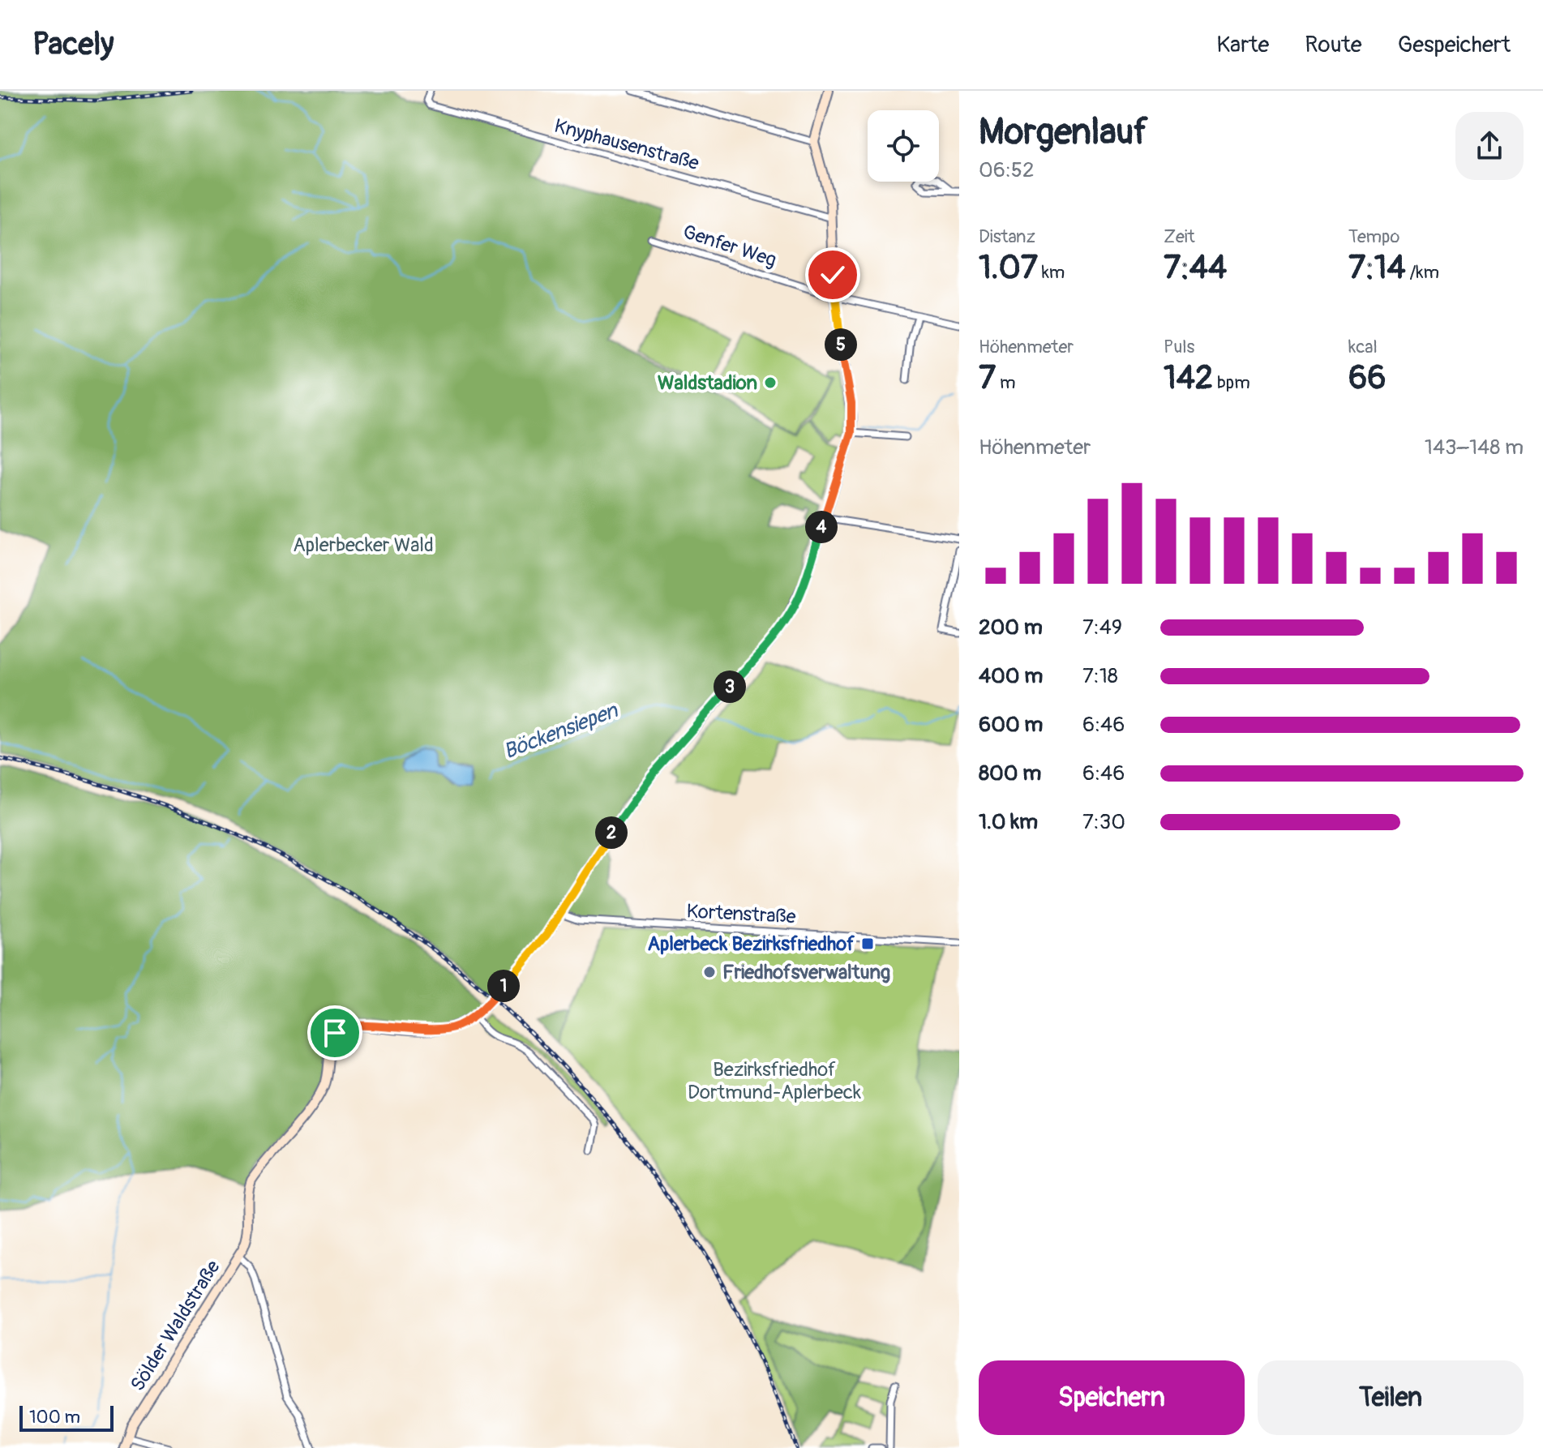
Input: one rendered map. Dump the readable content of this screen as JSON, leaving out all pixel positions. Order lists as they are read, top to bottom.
{
  "streets": {
    "street": [
      "Knyphausenstraße",
      "Genfer Weg",
      "Kortenstraße",
      "Sölder Waldstraße"
    ]
  },
  "water": ["Böckensiepen"],
  "parks": ["Aplerbecker Wald", "Bezirksfriedhof Dortmund-Aplerbeck"],
  "places": {
    "other": ["Waldstadion", "Friedhofsverwaltung"],
    "transit": ["Aplerbeck Bezirksfriedhof"]
  },
  "scale_bar": "100 m",
  "page": {
    "header": "Pacely",
    "nav": ["Karte", "Route", "Gespeichert"],
    "heading": ["Morgenlauf", "06:52"],
    "stats": [
      ["Distanz", "1.07 km"],
      ["Zeit", "7:44"],
      ["Tempo", "7:14 /km"],
      ["Höhenmeter", "7 m"],
      ["Puls", "142 bpm"],
      ["kcal", "66"]
    ],
    "pins": [
      "5",
      "4",
      "3",
      "2",
      "1"
    ],
    "chart": ["Höhenmeter", "143–148 m"],
    "list": [
      {
        "name": "200 m",
        "note": "7:49"
      },
      {
        "name": "400 m",
        "note": "7:18"
      },
      {
        "name": "600 m",
        "note": "6:46"
      },
      {
        "name": "800 m",
        "note": "6:46"
      },
      {
        "name": "1.0 km",
        "note": "7:30"
      }
    ],
    "buttons": ["Speichern", "Teilen"],
    "scale": "100 m"
  }
}
